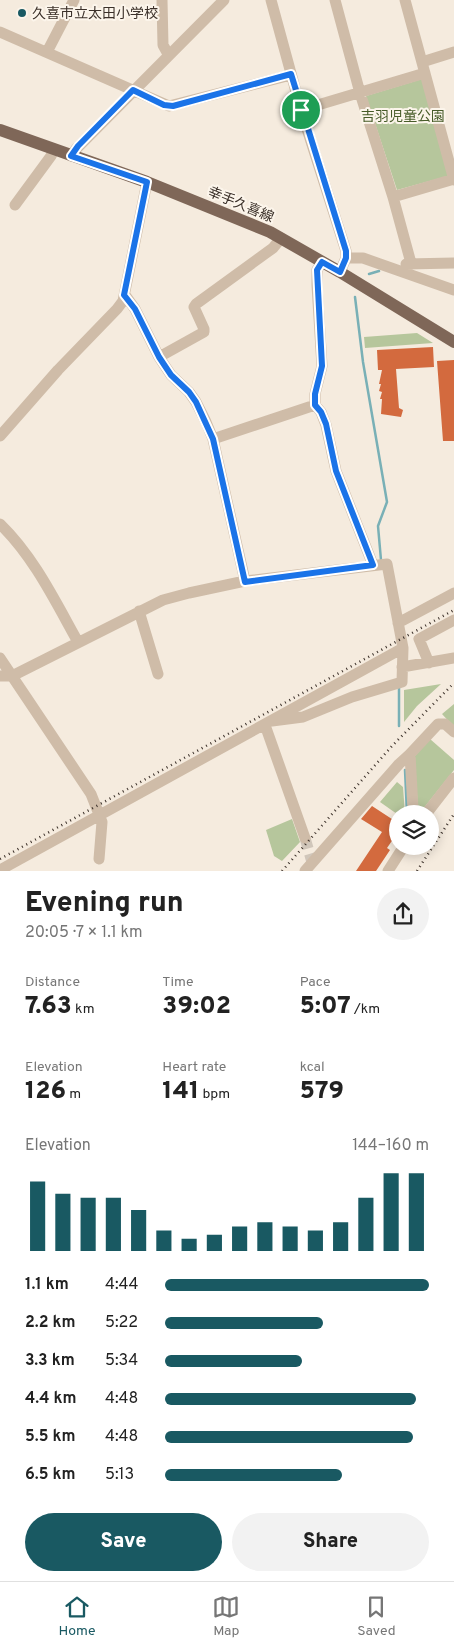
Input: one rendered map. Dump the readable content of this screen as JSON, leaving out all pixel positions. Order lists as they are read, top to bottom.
{
  "streets": {
    "main road": ["幸手久喜線"]
  },
  "parks": ["吉羽児童公園"],
  "places": ["久喜市立太田小学校"],
  "page": {
    "heading": ["Evening run", "20:05 · 7 × 1.1 km"],
    "stats": [
      ["Distance", "7.63 km"],
      ["Time", "39:02"],
      ["Pace", "5:07 /km"],
      ["Elevation", "126 m"],
      ["Heart rate", "141 bpm"],
      ["kcal", "579"]
    ],
    "chart": ["Elevation", "144–160 m"],
    "list": [
      {
        "name": "1.1 km",
        "note": "4:44"
      },
      {
        "name": "2.2 km",
        "note": "5:22"
      },
      {
        "name": "3.3 km",
        "note": "5:34"
      },
      {
        "name": "4.4 km",
        "note": "4:48"
      },
      {
        "name": "5.5 km",
        "note": "4:48"
      },
      {
        "name": "6.5 km",
        "note": "5:13"
      }
    ],
    "buttons": ["Save", "Share"],
    "tabs": ["Home", "Map", "Saved"]
  }
}
